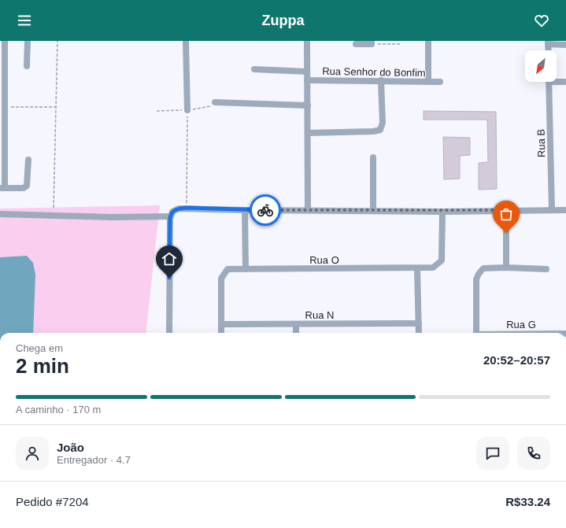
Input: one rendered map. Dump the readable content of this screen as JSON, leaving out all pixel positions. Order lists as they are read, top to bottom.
{
  "streets": {
    "street": [
      "Rua Senhor do Bonfim",
      "Rua B",
      "Rua O",
      "Rua N"
    ]
  },
  "crossings": [
    ["Rua O", "Rua N"]
  ],
  "north": "bottom left",
  "page": {
    "header": "Zuppa",
    "heading": ["2 min", "Chega em", "20:52–20:57"],
    "panel": [
      "João",
      "Entregador · 4.7",
      "Pedido #7204",
      "R$33.24"
    ],
    "bar": "A caminho · 170 m"
  }
}
